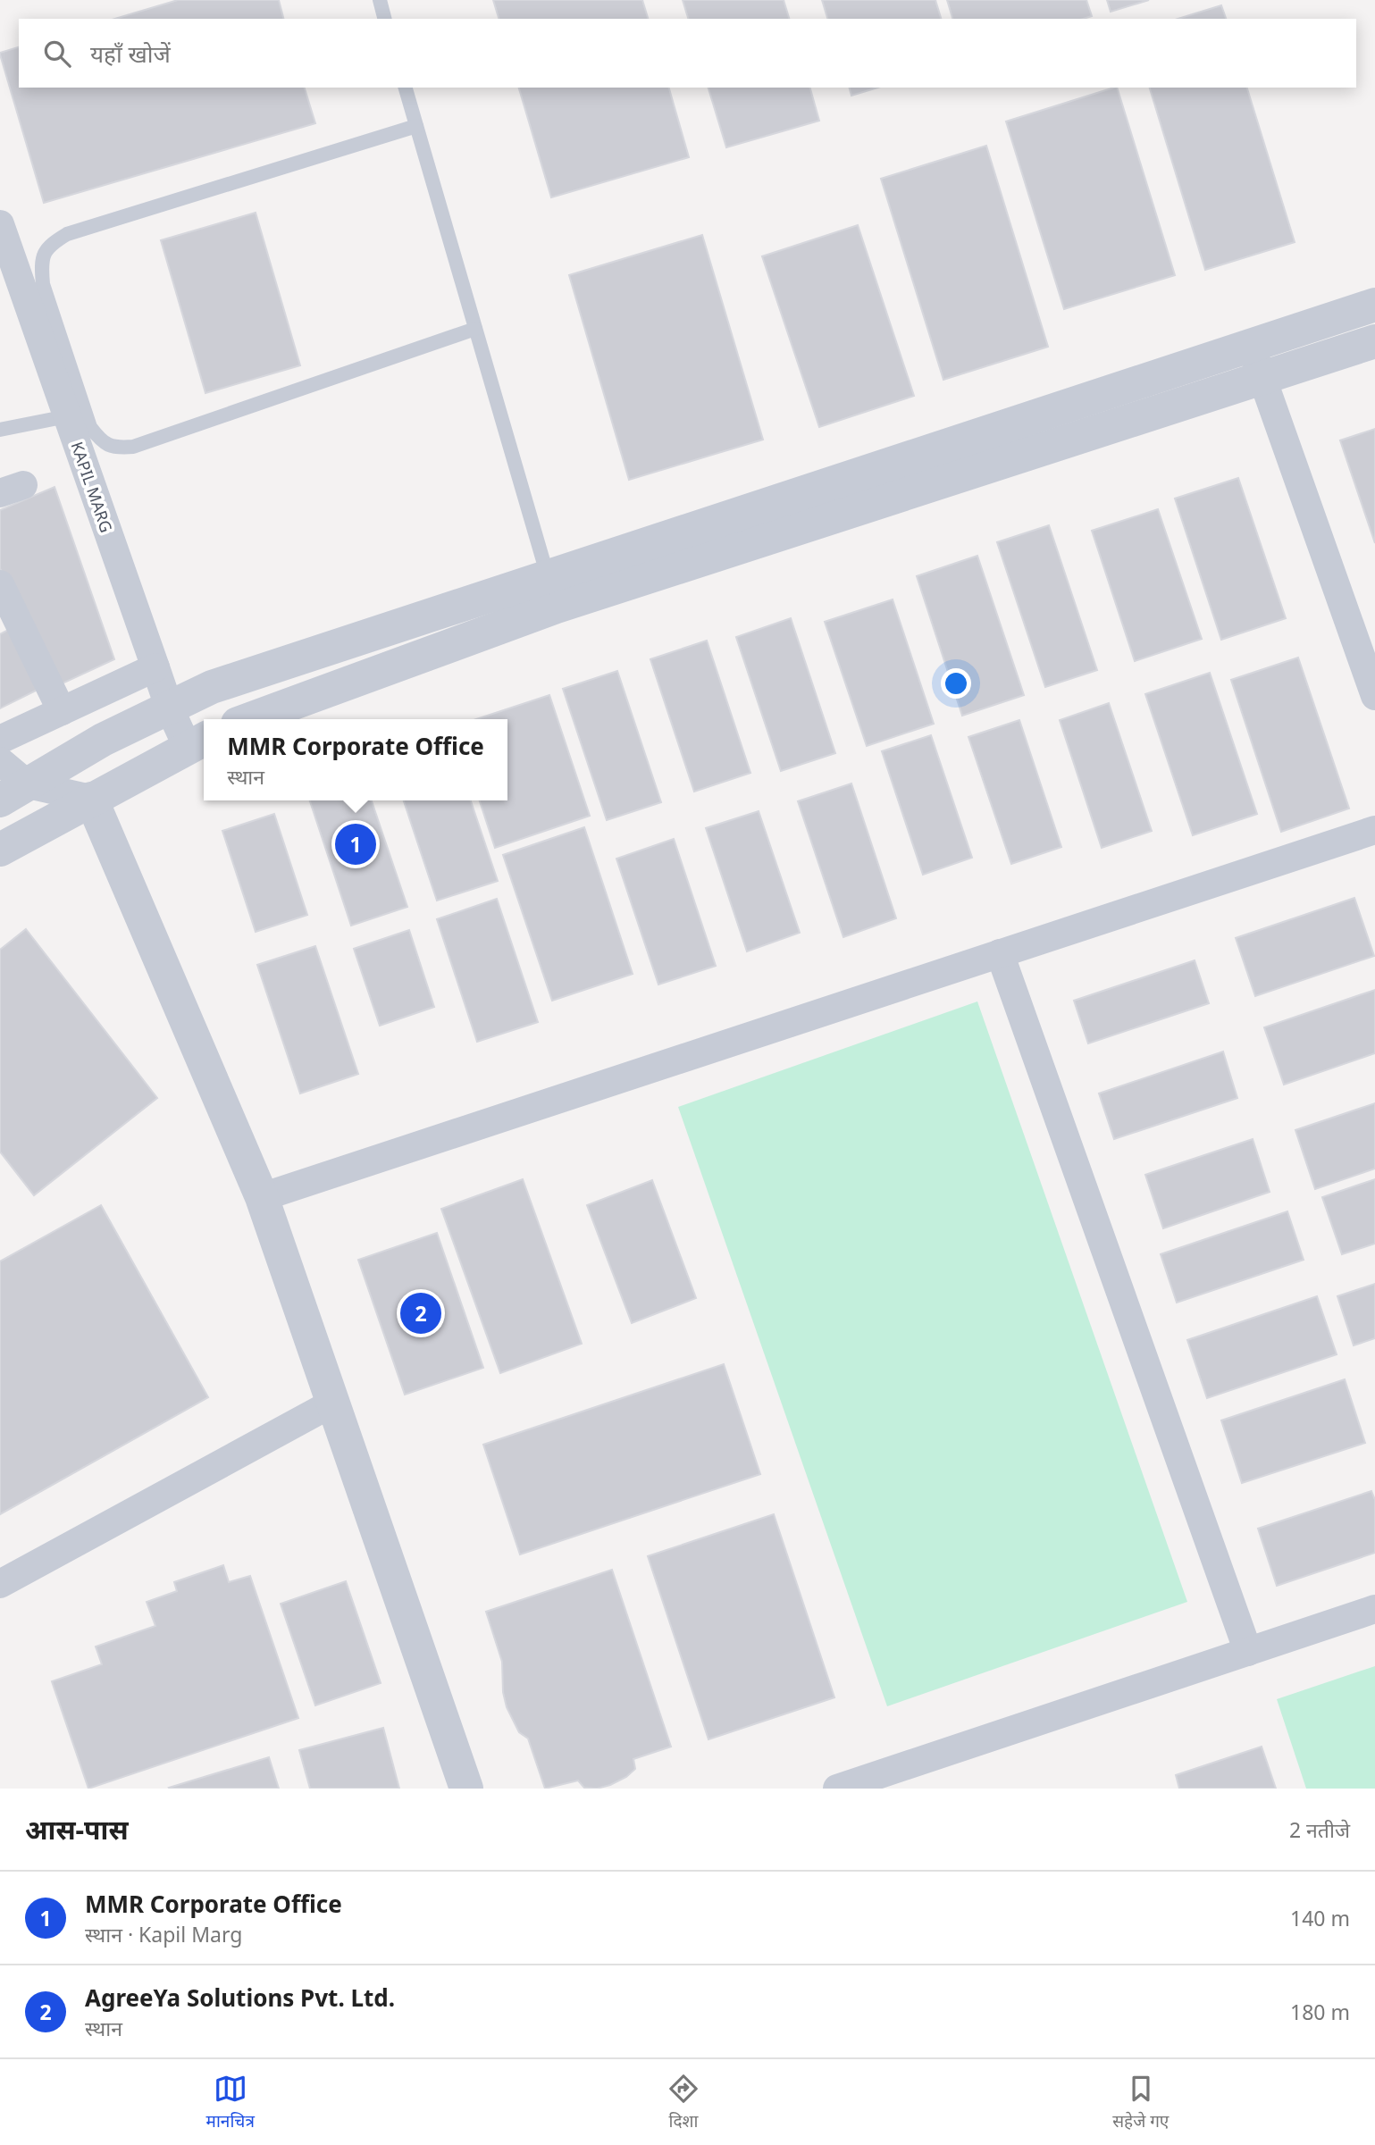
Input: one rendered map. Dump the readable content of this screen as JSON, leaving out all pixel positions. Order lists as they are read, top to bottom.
{
  "streets": {
    "street": ["KAPIL MARG"]
  },
  "page": {
    "search": "यहाँ खोजें",
    "popup": ["MMR Corporate Office", "स्थान"],
    "pins": ["1", "2"],
    "heading": ["आस-पास", "2 नतीजे"],
    "list": [
      {
        "mark": "1",
        "name": "MMR Corporate Office",
        "note": "स्थान · Kapil Marg",
        "value": "140 m"
      },
      {
        "mark": "2",
        "name": "AgreeYa Solutions Pvt. Ltd.",
        "note": "स्थान",
        "value": "180 m"
      }
    ],
    "nav": ["मानचित्र", "दिशा", "सहेजे गए"]
  }
}
